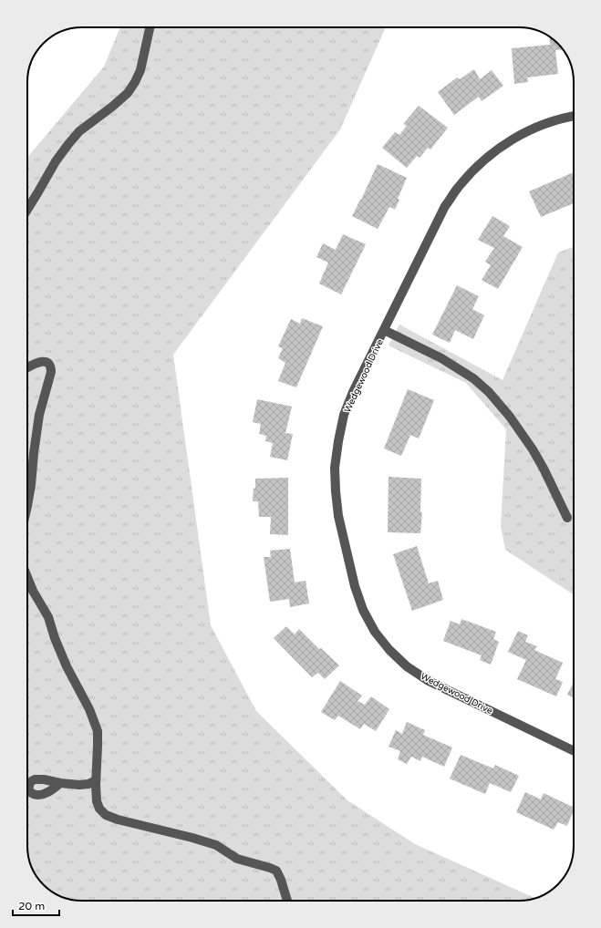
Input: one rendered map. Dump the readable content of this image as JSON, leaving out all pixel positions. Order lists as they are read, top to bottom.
{
  "streets": {
    "street": ["Wedgewood Drive"]
  },
  "scale_bar": "20 m"
}
